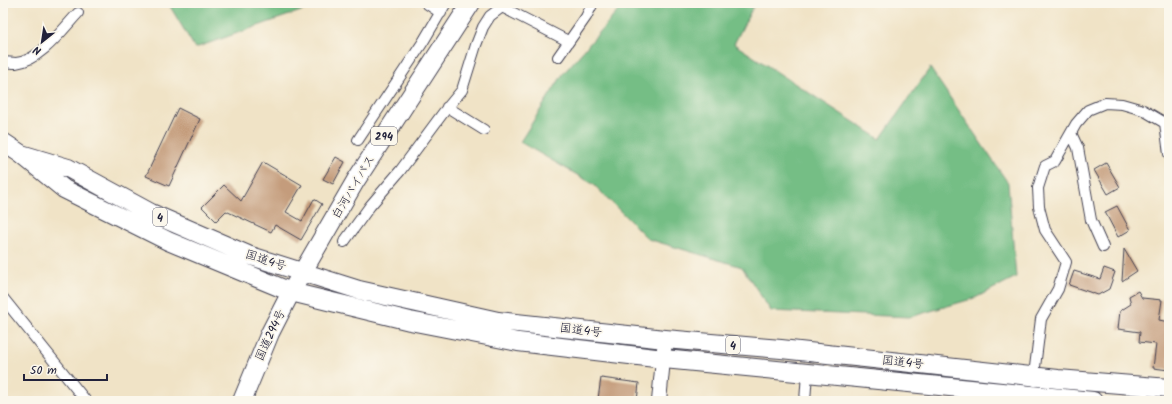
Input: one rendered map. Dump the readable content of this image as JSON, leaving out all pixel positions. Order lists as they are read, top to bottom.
{
  "streets": {
    "highway": [
      "294",
      "白河バイパス",
      "4",
      "国道4号",
      "国道294号"
    ]
  },
  "crossings": [
    ["白河バイパス", "国道4号"],
    ["白河バイパス", "国道294号"],
    ["国道4号", "国道294号"]
  ],
  "scale_bar": "50 m",
  "north": "bottom left"
}
